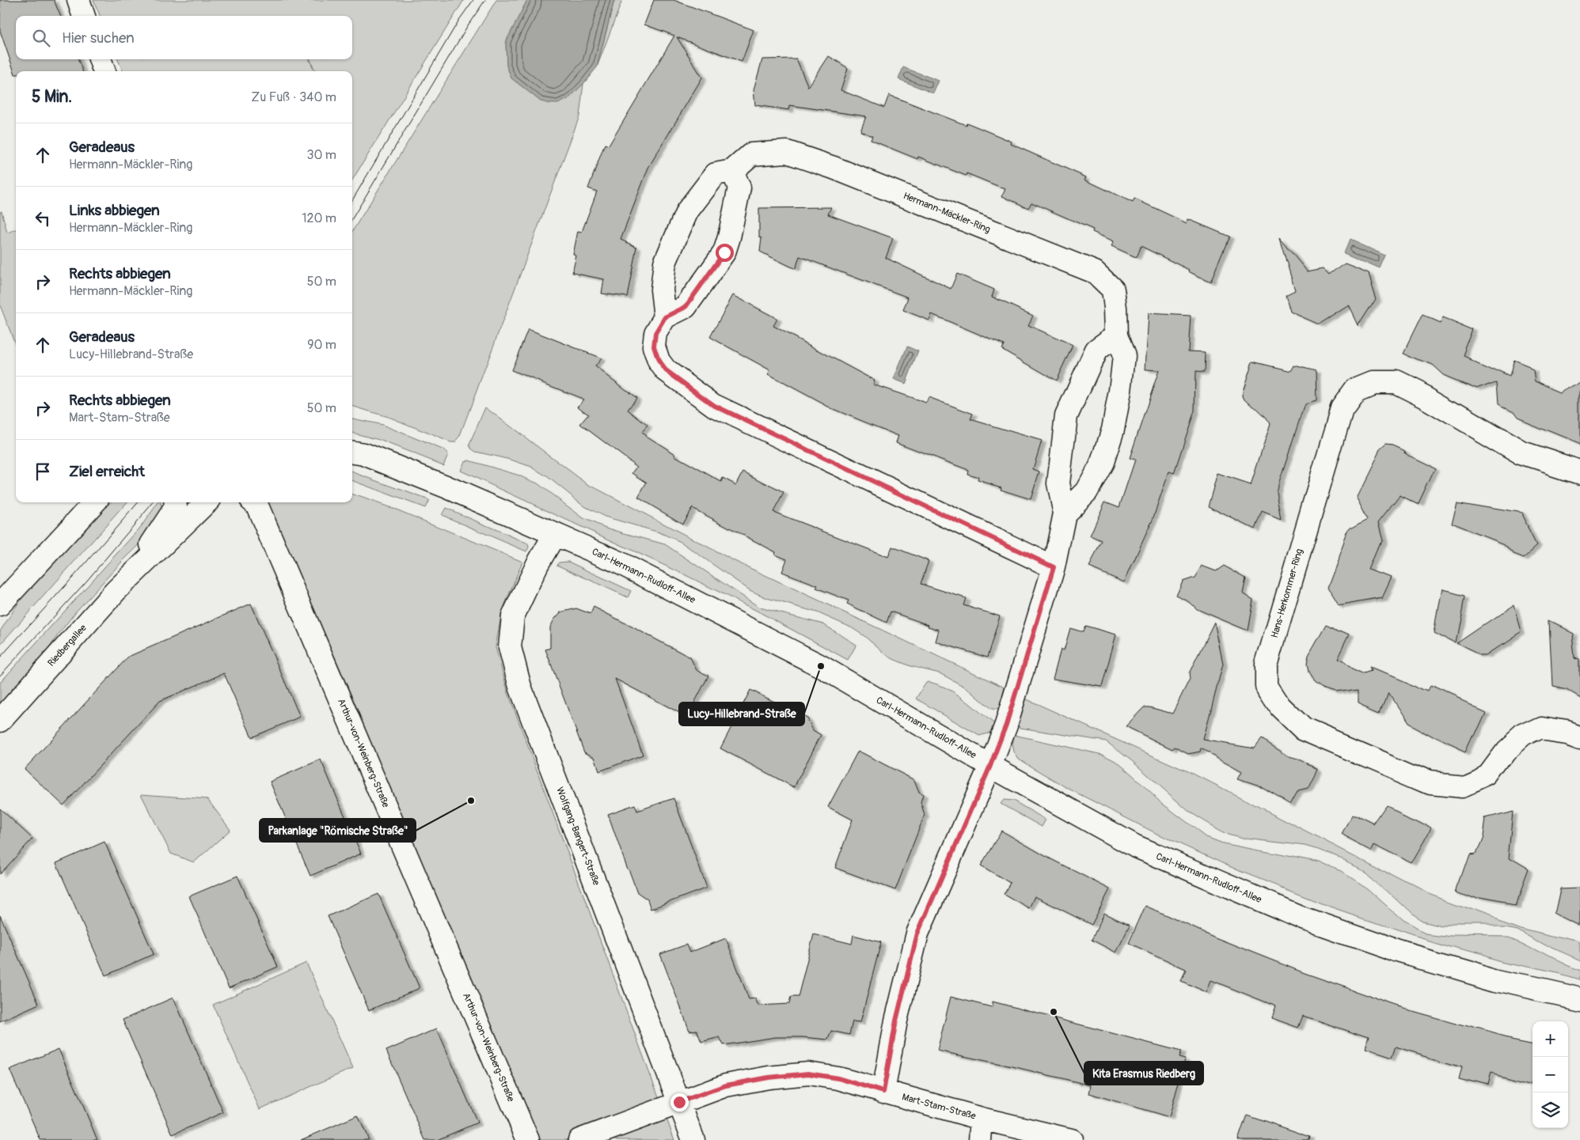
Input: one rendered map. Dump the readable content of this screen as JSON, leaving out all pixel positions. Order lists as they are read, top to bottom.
{
  "streets": {
    "street": [
      "Hermann-Mäckler-Ring",
      "Carl-Hermann-Rudloff-Allee",
      "Hans-Herkommer-Ring",
      "Riedbergallee",
      "Arthur-von-Weinberg-Straße",
      "Wolfgang-Bangert-Straße",
      "Mart-Stam-Straße"
    ]
  },
  "crossings": [
    ["Carl-Hermann-Rudloff-Allee", "Wolfgang-Bangert-Straße"],
    ["Wolfgang-Bangert-Straße", "Mart-Stam-Straße"]
  ],
  "places": ["Lucy-Hillebrand-Straße", "Parkanlage \"Römische Straße\"", "Kita Erasmus Riedberg"],
  "page": {
    "search": "Hier suchen",
    "heading": ["5 Min.", "Zu Fuß · 340 m"],
    "list": [
      ["Geradeaus", "Hermann-Mäckler-Ring", "30 m"],
      ["Links abbiegen", "Hermann-Mäckler-Ring", "120 m"],
      ["Rechts abbiegen", "Hermann-Mäckler-Ring", "50 m"],
      ["Geradeaus", "Lucy-Hillebrand-Straße", "90 m"],
      ["Rechts abbiegen", "Mart-Stam-Straße", "50 m"],
      "Ziel erreicht"
    ],
    "map_buttons": ["+", "−"]
  }
}
